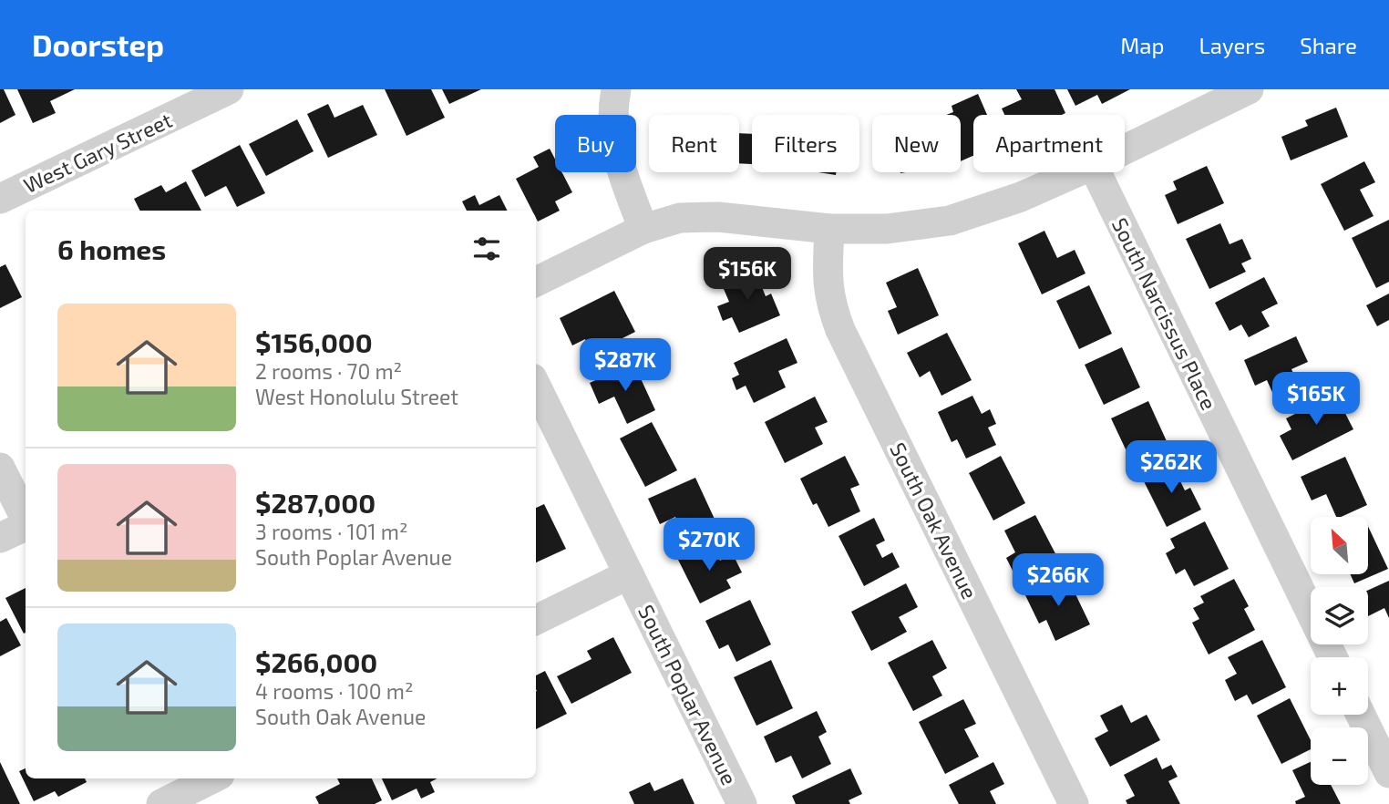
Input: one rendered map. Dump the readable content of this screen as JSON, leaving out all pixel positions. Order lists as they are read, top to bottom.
{
  "streets": {
    "street": [
      "West Gary Street",
      "South Narcissus Place",
      "South Oak Avenue",
      "South Poplar Avenue"
    ]
  },
  "north": "top left",
  "page": {
    "header": "Doorstep",
    "nav": ["Map", "Layers", "Share"],
    "chip": [
      "Buy",
      "Rent",
      "Filters",
      "New",
      "Apartment"
    ],
    "heading": "6 homes",
    "price": [
      "$156K",
      "$287K",
      "$165K",
      "$262K",
      "$270K",
      "$266K"
    ],
    "list": [
      {
        "name": "$156,000",
        "note": "2 rooms · 70 m² · West Honolulu Street"
      },
      {
        "name": "$287,000",
        "note": "3 rooms · 101 m² · South Poplar Avenue"
      },
      {
        "name": "$266,000",
        "note": "4 rooms · 100 m² · South Oak Avenue"
      }
    ],
    "map_buttons": ["+", "−"]
  }
}
